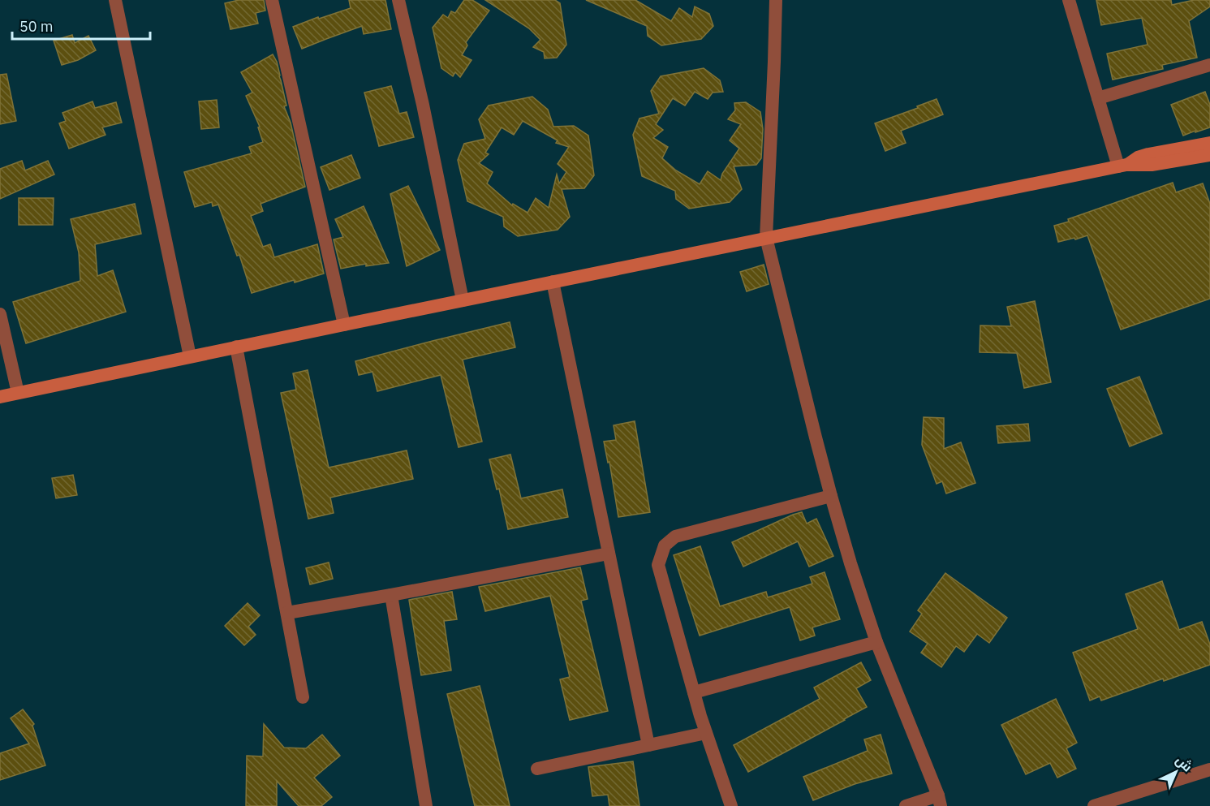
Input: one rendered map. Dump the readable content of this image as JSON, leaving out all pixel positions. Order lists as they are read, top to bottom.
{
  "scale_bar": "50 m",
  "north": "top right"
}
